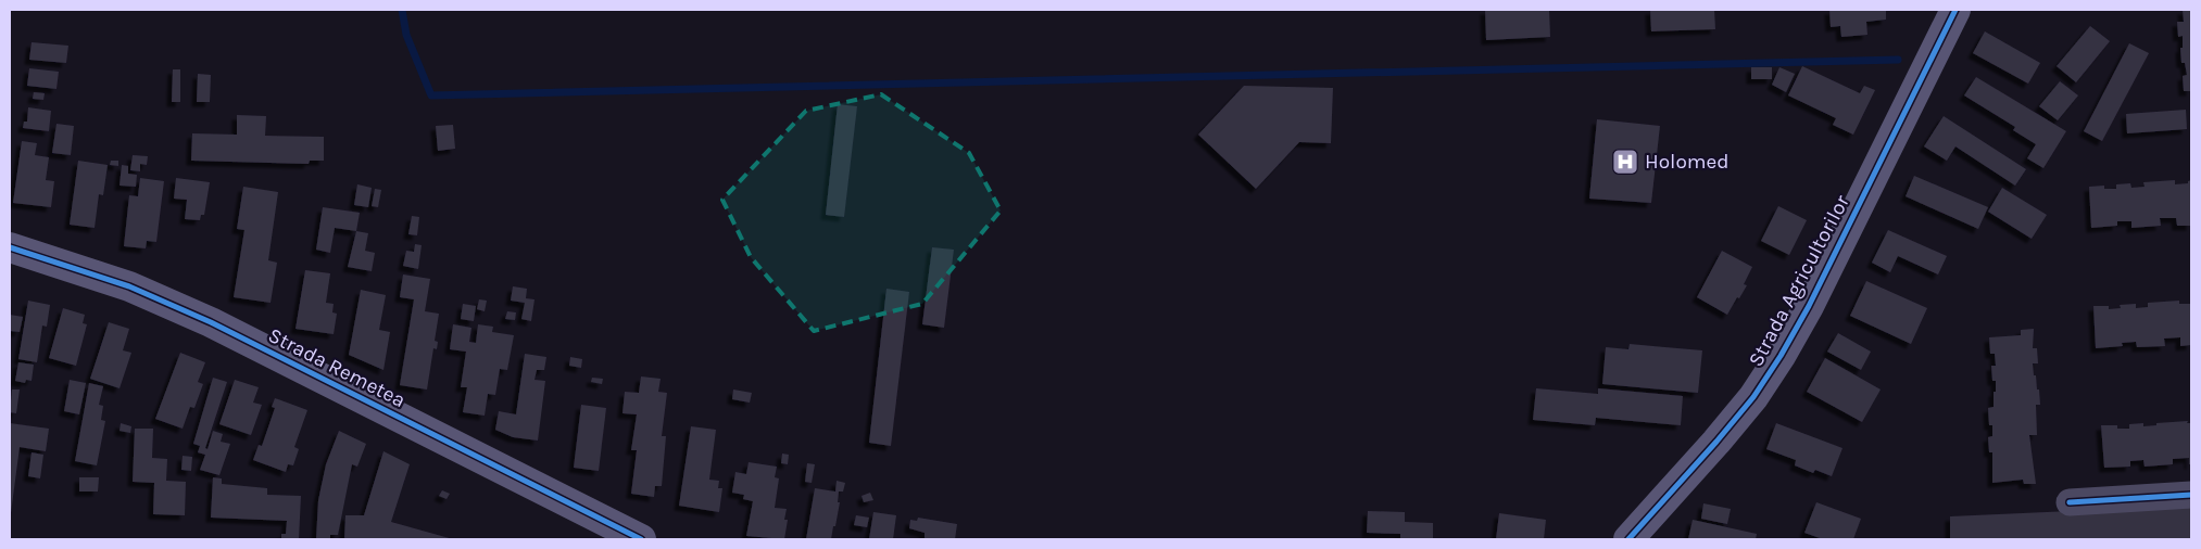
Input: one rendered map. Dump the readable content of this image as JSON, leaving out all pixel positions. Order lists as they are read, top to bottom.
{
  "streets": {
    "street": ["Strada Agricultorilor", "Strada Remetea"]
  },
  "places": {
    "hospital": ["Holomed"]
  }
}
